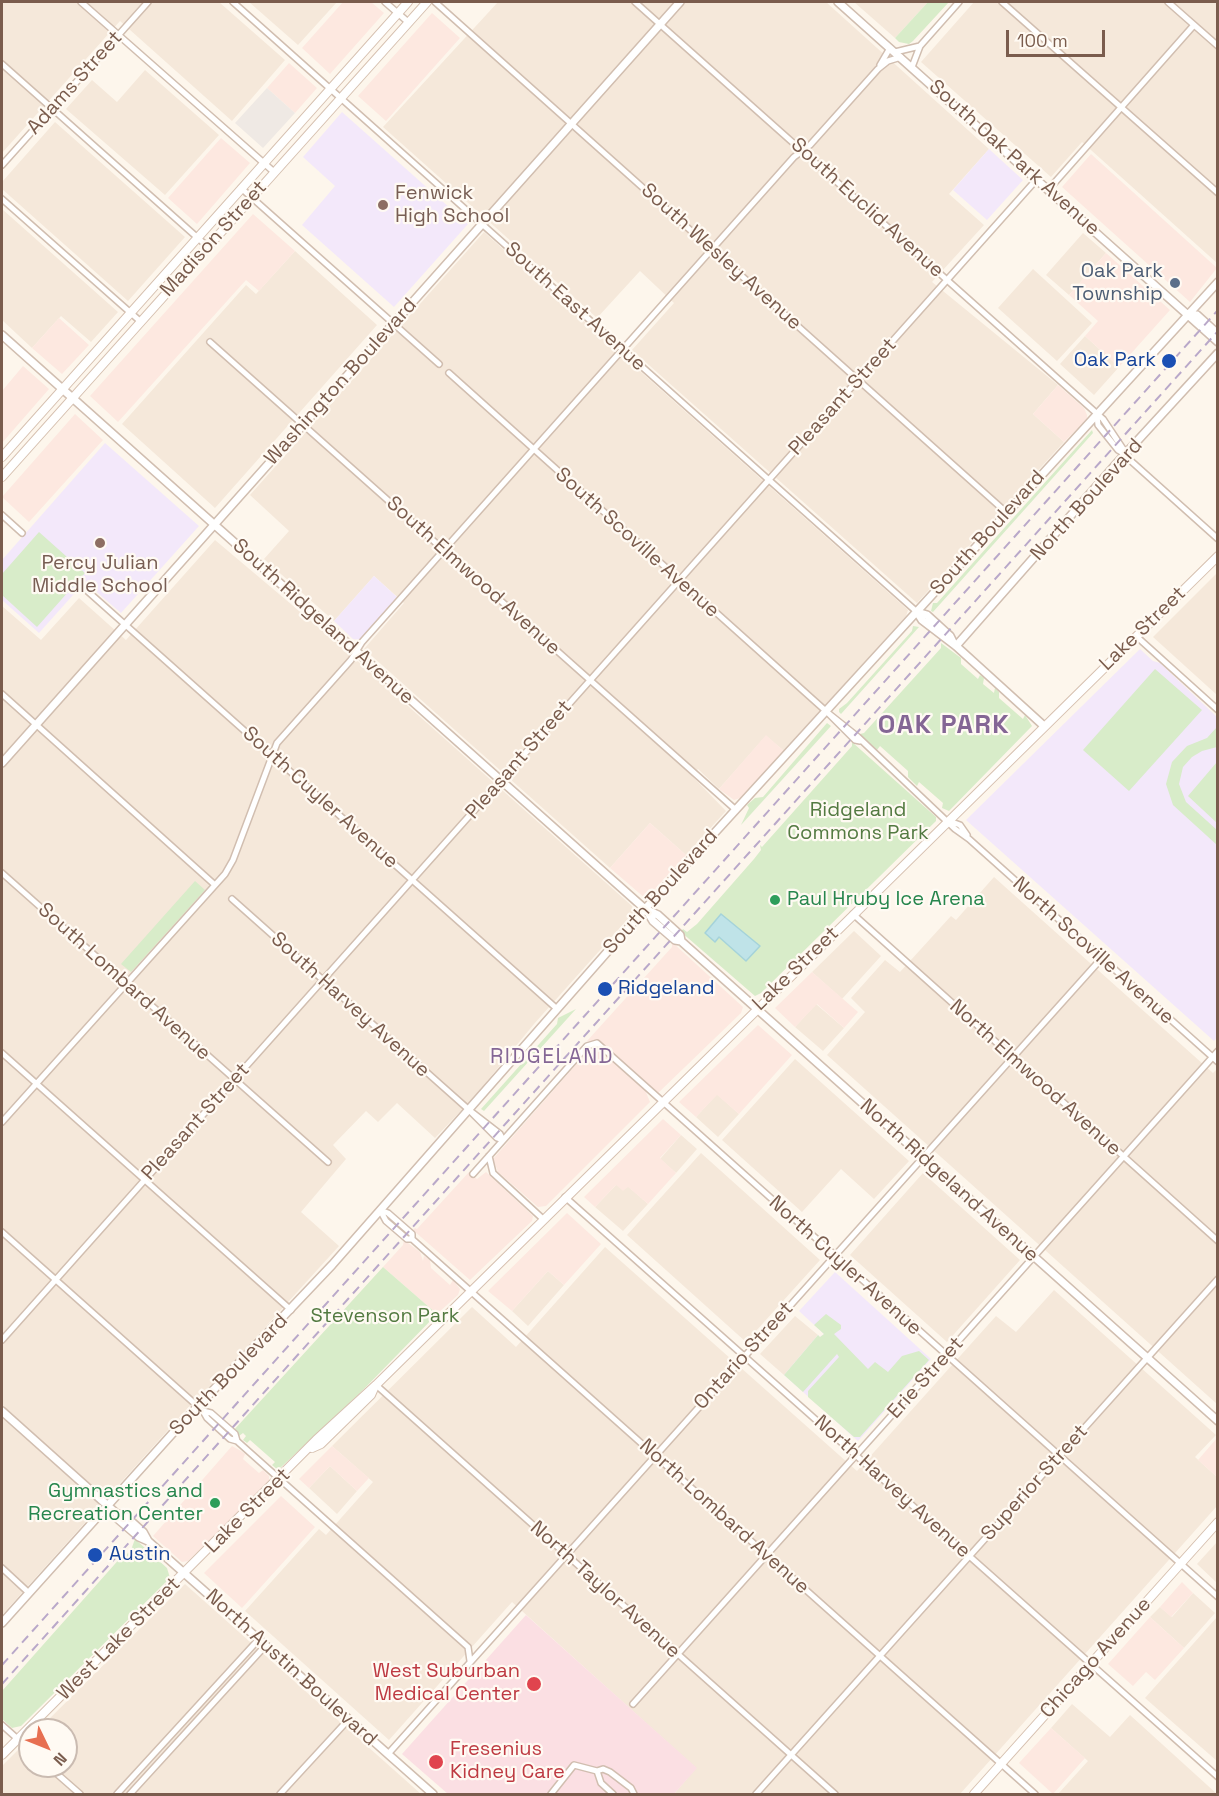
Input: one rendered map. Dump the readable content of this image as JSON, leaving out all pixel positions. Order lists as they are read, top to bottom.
{
  "streets": {
    "main road": [
      "Madison Street",
      "Lake Street",
      "West Lake Street",
      "Chicago Avenue"
    ],
    "street": [
      "Adams Street",
      "South Oak Park Avenue",
      "South Euclid Avenue",
      "South Wesley Avenue",
      "South East Avenue",
      "Washington Boulevard",
      "Pleasant Street",
      "North Boulevard",
      "South Boulevard",
      "South Scoville Avenue",
      "South Elmwood Avenue",
      "South Ridgeland Avenue",
      "South Cuyler Avenue",
      "North Scoville Avenue",
      "South Lombard Avenue",
      "South Harvey Avenue",
      "North Elmwood Avenue",
      "North Ridgeland Avenue",
      "North Cuyler Avenue",
      "Ontario Street",
      "Erie Street",
      "Superior Street",
      "North Harvey Avenue",
      "North Lombard Avenue",
      "North Taylor Avenue",
      "North Austin Boulevard"
    ]
  },
  "crossings": [
    ["South Oak Park Avenue", "Pleasant Street"],
    ["South Oak Park Avenue", "South Boulevard"],
    ["South Euclid Avenue", "Washington Boulevard"],
    ["South Euclid Avenue", "Pleasant Street"],
    ["South Euclid Avenue", "North Boulevard"],
    ["South Euclid Avenue", "South Boulevard"],
    ["Madison Street", "South East Avenue"],
    ["Madison Street", "South Ridgeland Avenue"],
    ["South Wesley Avenue", "Washington Boulevard"],
    ["South Wesley Avenue", "Pleasant Street"],
    ["South Wesley Avenue", "South Boulevard"],
    ["South East Avenue", "Washington Boulevard"],
    ["South East Avenue", "Pleasant Street"],
    ["South East Avenue", "South Boulevard"],
    ["Washington Boulevard", "South Elmwood Avenue"],
    ["Washington Boulevard", "South Ridgeland Avenue"],
    ["Washington Boulevard", "South Cuyler Avenue"],
    ["Pleasant Street", "South Scoville Avenue"],
    ["Pleasant Street", "South Elmwood Avenue"],
    ["Pleasant Street", "South Ridgeland Avenue"],
    ["Pleasant Street", "South Cuyler Avenue"],
    ["Pleasant Street", "South Lombard Avenue"],
    ["Pleasant Street", "South Harvey Avenue"],
    ["South Boulevard", "South Scoville Avenue"],
    ["South Boulevard", "South Elmwood Avenue"],
    ["South Boulevard", "South Ridgeland Avenue"],
    ["South Boulevard", "South Cuyler Avenue"],
    ["South Boulevard", "North Scoville Avenue"],
    ["South Boulevard", "South Harvey Avenue"],
    ["South Boulevard", "North Ridgeland Avenue"],
    ["South Boulevard", "North Lombard Avenue"],
    ["South Boulevard", "North Austin Boulevard"],
    ["South Scoville Avenue", "North Scoville Avenue"],
    ["South Ridgeland Avenue", "North Ridgeland Avenue"],
    ["Lake Street", "North Scoville Avenue"],
    ["Lake Street", "North Elmwood Avenue"],
    ["Lake Street", "North Ridgeland Avenue"],
    ["Lake Street", "North Cuyler Avenue"],
    ["Lake Street", "North Harvey Avenue"],
    ["Lake Street", "North Lombard Avenue"],
    ["Lake Street", "North Taylor Avenue"],
    ["Lake Street", "West Lake Street"],
    ["Lake Street", "North Austin Boulevard"],
    ["North Scoville Avenue", "Ontario Street"],
    ["North Scoville Avenue", "Erie Street"],
    ["North Elmwood Avenue", "Ontario Street"],
    ["North Elmwood Avenue", "Erie Street"],
    ["North Ridgeland Avenue", "Ontario Street"],
    ["North Ridgeland Avenue", "Erie Street"],
    ["North Ridgeland Avenue", "Superior Street"],
    ["North Cuyler Avenue", "Ontario Street"],
    ["North Cuyler Avenue", "Erie Street"],
    ["North Cuyler Avenue", "Superior Street"],
    ["North Cuyler Avenue", "Chicago Avenue"],
    ["Ontario Street", "North Harvey Avenue"],
    ["Ontario Street", "North Lombard Avenue"],
    ["Ontario Street", "North Taylor Avenue"],
    ["Ontario Street", "North Austin Boulevard"],
    ["Erie Street", "North Harvey Avenue"],
    ["Erie Street", "North Lombard Avenue"],
    ["Erie Street", "North Taylor Avenue"],
    ["Superior Street", "North Harvey Avenue"],
    ["Superior Street", "North Lombard Avenue"],
    ["Superior Street", "North Taylor Avenue"],
    ["North Harvey Avenue", "Chicago Avenue"],
    ["North Lombard Avenue", "Chicago Avenue"],
    ["West Lake Street", "North Austin Boulevard"]
  ],
  "districts": ["OAK PARK", "RIDGELAND"],
  "parks": ["Ridgeland Commons Park", "Stevenson Park"],
  "places": [
    "Fenwick High School",
    "Oak Park Township",
    "Oak Park",
    "Percy Julian Middle School",
    "Paul Hruby Ice Arena",
    "Ridgeland",
    "Gymnastics and Recreation Center",
    "Austin",
    "West Suburban Medical Center",
    "Fresenius Kidney Care"
  ],
  "scale_bar": "100 m",
  "north": "bottom right"
}
